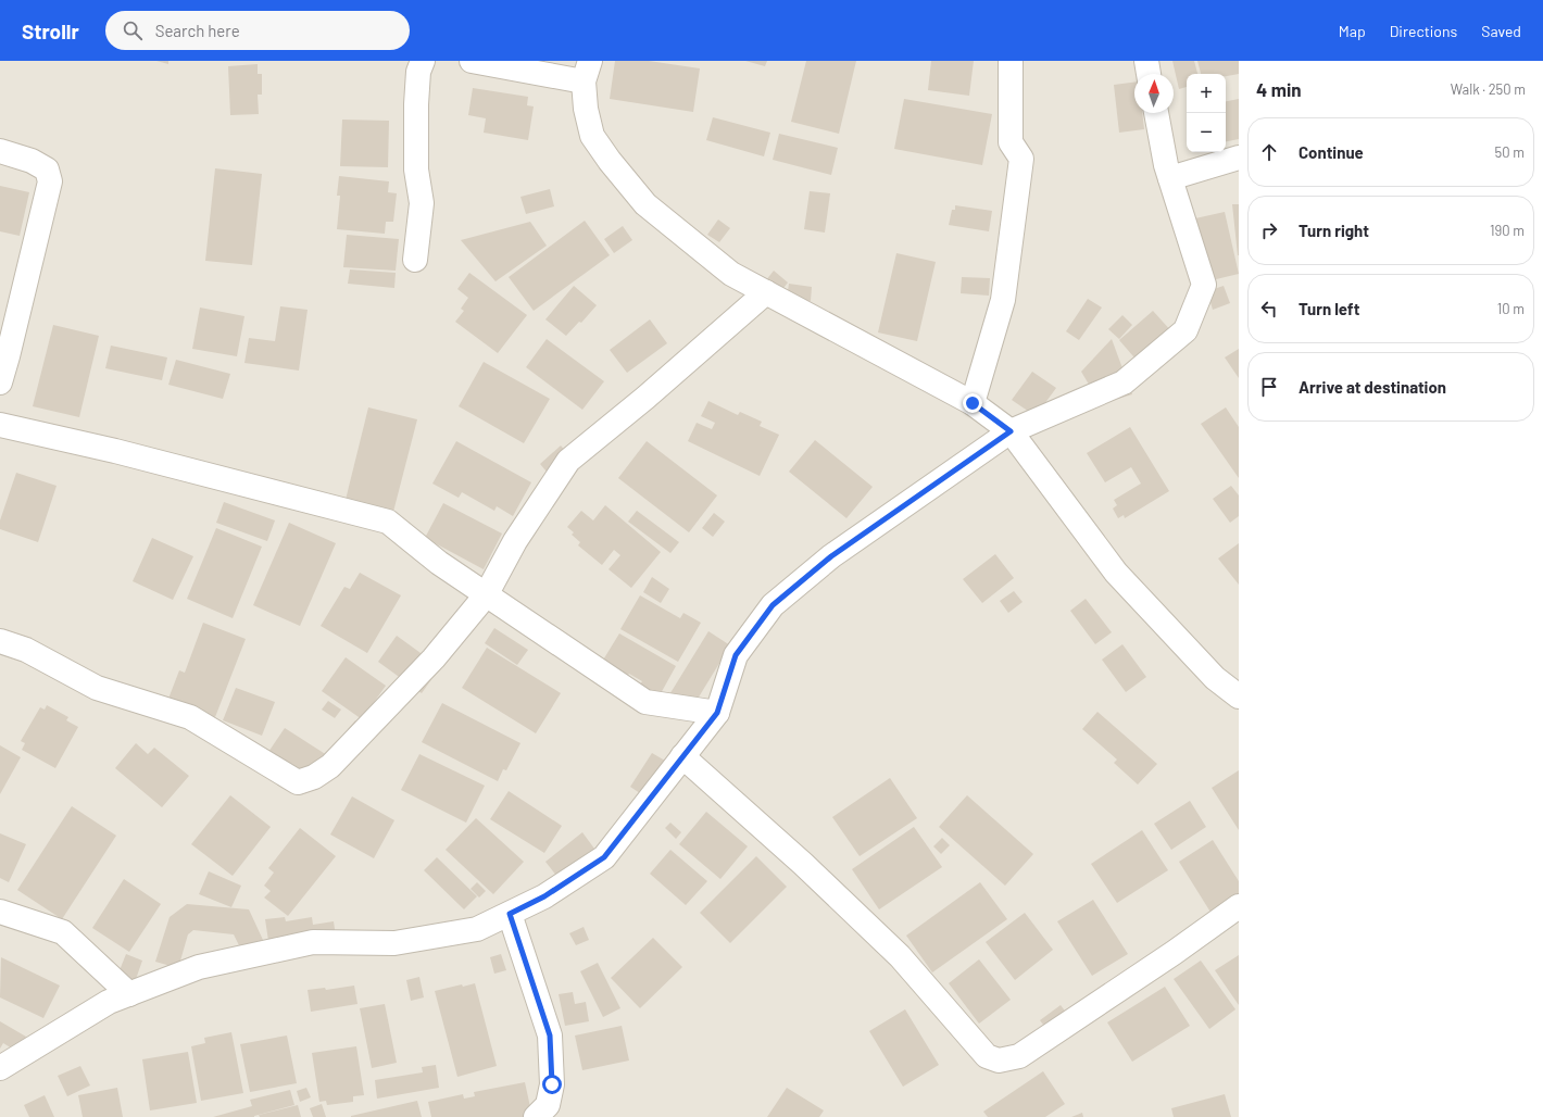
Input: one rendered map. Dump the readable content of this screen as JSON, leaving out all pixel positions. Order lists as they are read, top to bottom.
{
  "north": "top",
  "page": {
    "header": "Strollr",
    "search": "Search here",
    "nav": ["Map", "Directions", "Saved"],
    "heading": ["4 min", "Walk · 250 m"],
    "map_buttons": ["+", "−"],
    "list": [
      ["Continue", "50 m"],
      ["Turn right", "190 m"],
      ["Turn left", "10 m"],
      "Arrive at destination"
    ]
  }
}
